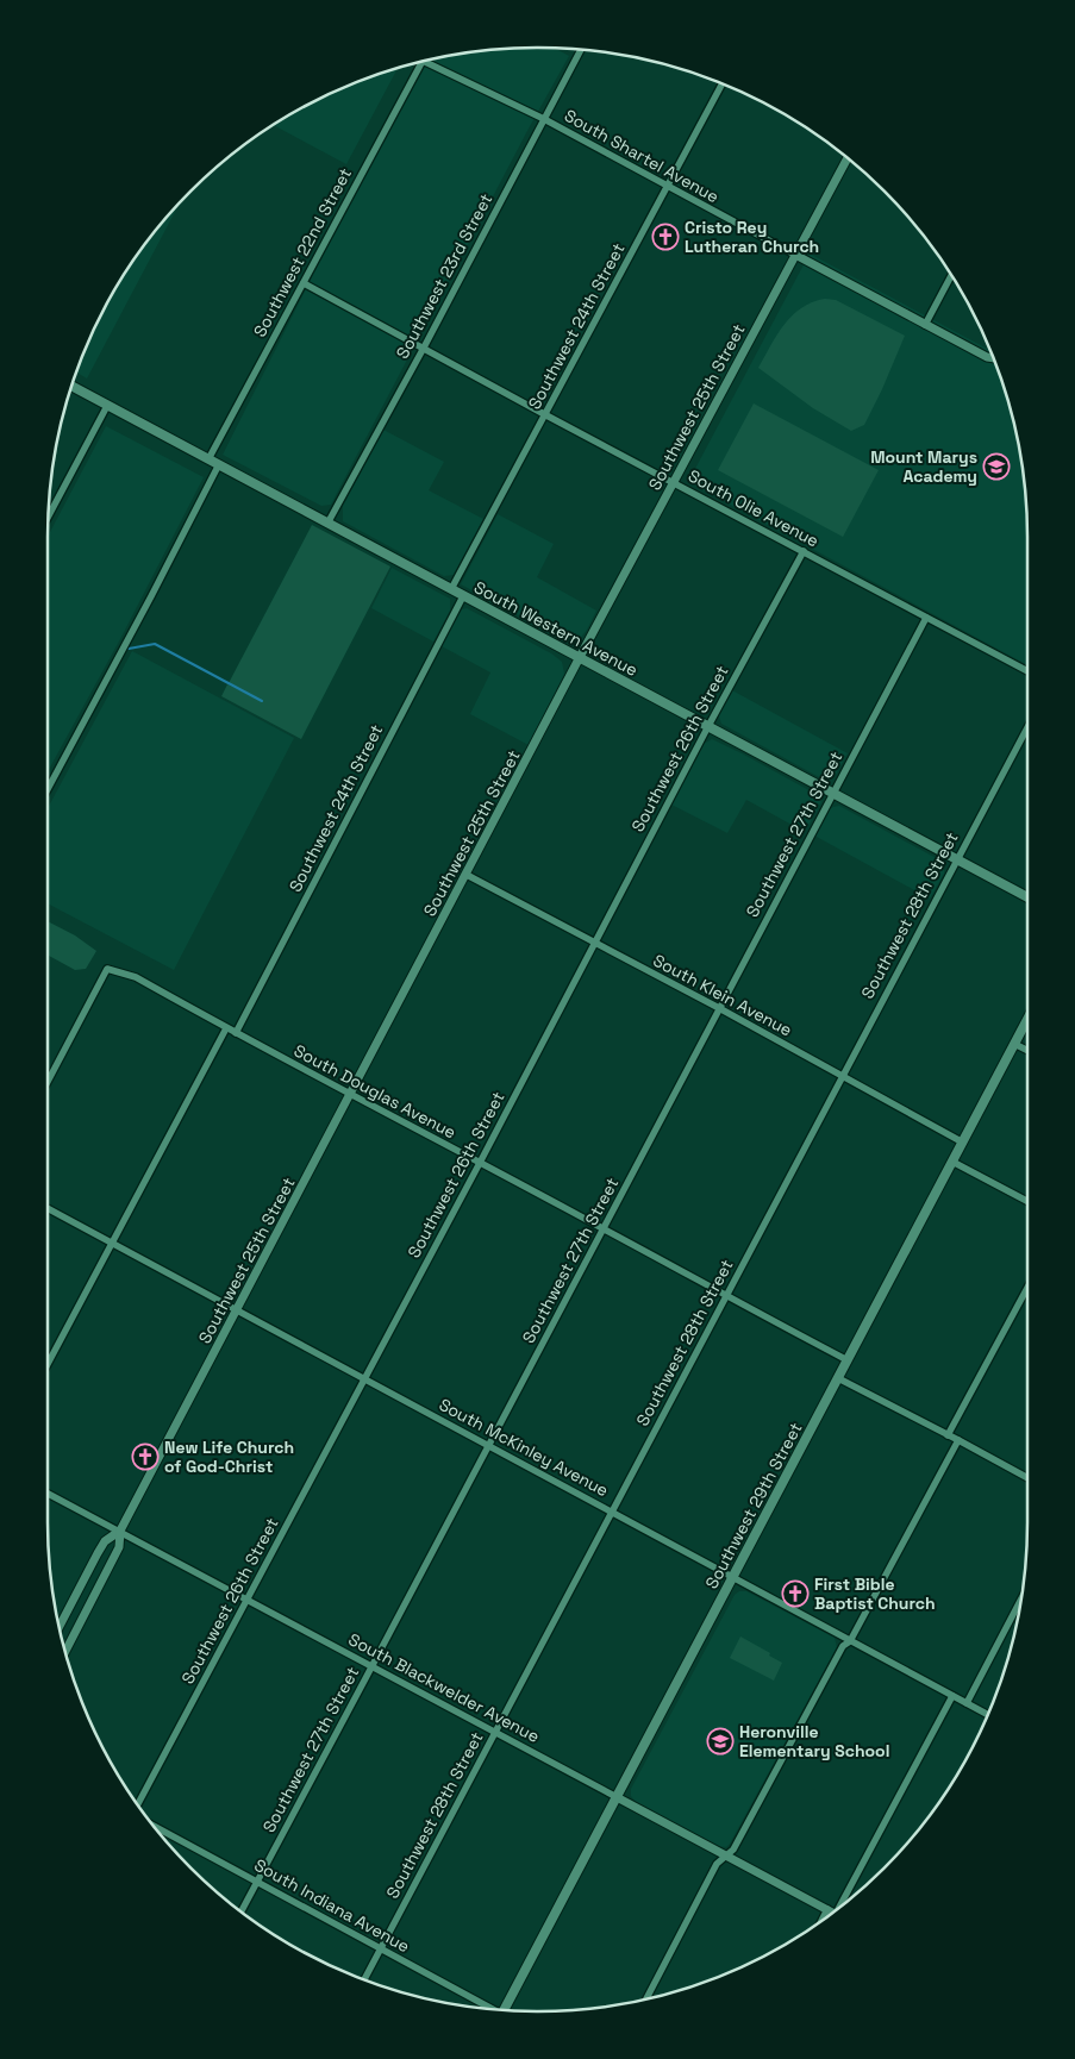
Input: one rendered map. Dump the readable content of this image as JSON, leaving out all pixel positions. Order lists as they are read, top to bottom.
{
  "streets": {
    "main road": ["South Western Avenue", "Southwest 29th Street"],
    "street": [
      "South Shartel Avenue",
      "Southwest 22nd Street",
      "Southwest 23rd Street",
      "Southwest 24th Street",
      "Southwest 25th Street",
      "South Olie Avenue",
      "Southwest 26th Street",
      "Southwest 27th Street",
      "Southwest 28th Street",
      "South Klein Avenue",
      "South Douglas Avenue",
      "South McKinley Avenue",
      "South Blackwelder Avenue",
      "South Indiana Avenue"
    ]
  },
  "crossings": [
    ["South Shartel Avenue", "Southwest 23rd Street"],
    ["South Shartel Avenue", "Southwest 24th Street"],
    ["South Shartel Avenue", "Southwest 25th Street"],
    ["Southwest 22nd Street", "South Olie Avenue"],
    ["Southwest 22nd Street", "South Western Avenue"],
    ["Southwest 23rd Street", "South Olie Avenue"],
    ["Southwest 23rd Street", "South Western Avenue"],
    ["Southwest 24th Street", "South Olie Avenue"],
    ["Southwest 24th Street", "South Western Avenue"],
    ["Southwest 24th Street", "South Douglas Avenue"],
    ["Southwest 25th Street", "South Olie Avenue"],
    ["Southwest 25th Street", "South Western Avenue"],
    ["Southwest 25th Street", "South Klein Avenue"],
    ["Southwest 25th Street", "South Douglas Avenue"],
    ["Southwest 25th Street", "South McKinley Avenue"],
    ["Southwest 25th Street", "South Blackwelder Avenue"],
    ["South Olie Avenue", "Southwest 26th Street"],
    ["South Olie Avenue", "Southwest 27th Street"],
    ["South Western Avenue", "Southwest 26th Street"],
    ["South Western Avenue", "Southwest 27th Street"],
    ["South Western Avenue", "Southwest 28th Street"],
    ["Southwest 26th Street", "South Klein Avenue"],
    ["Southwest 26th Street", "South Douglas Avenue"],
    ["Southwest 26th Street", "South McKinley Avenue"],
    ["Southwest 26th Street", "South Blackwelder Avenue"],
    ["Southwest 27th Street", "South Klein Avenue"],
    ["Southwest 27th Street", "South Douglas Avenue"],
    ["Southwest 27th Street", "South McKinley Avenue"],
    ["Southwest 27th Street", "South Blackwelder Avenue"],
    ["Southwest 27th Street", "South Indiana Avenue"],
    ["Southwest 28th Street", "South Klein Avenue"],
    ["Southwest 28th Street", "South Douglas Avenue"],
    ["Southwest 28th Street", "South McKinley Avenue"],
    ["Southwest 28th Street", "South Blackwelder Avenue"],
    ["Southwest 28th Street", "South Indiana Avenue"],
    ["South Klein Avenue", "Southwest 29th Street"],
    ["South Douglas Avenue", "Southwest 29th Street"],
    ["South McKinley Avenue", "Southwest 29th Street"],
    ["Southwest 29th Street", "South Blackwelder Avenue"]
  ],
  "places": {
    "church": ["Cristo Rey Lutheran Church", "New Life Church of God-Christ", "First Bible Baptist Church"],
    "school or university": ["Mount Marys Academy", "Heronville Elementary School"]
  }
}
